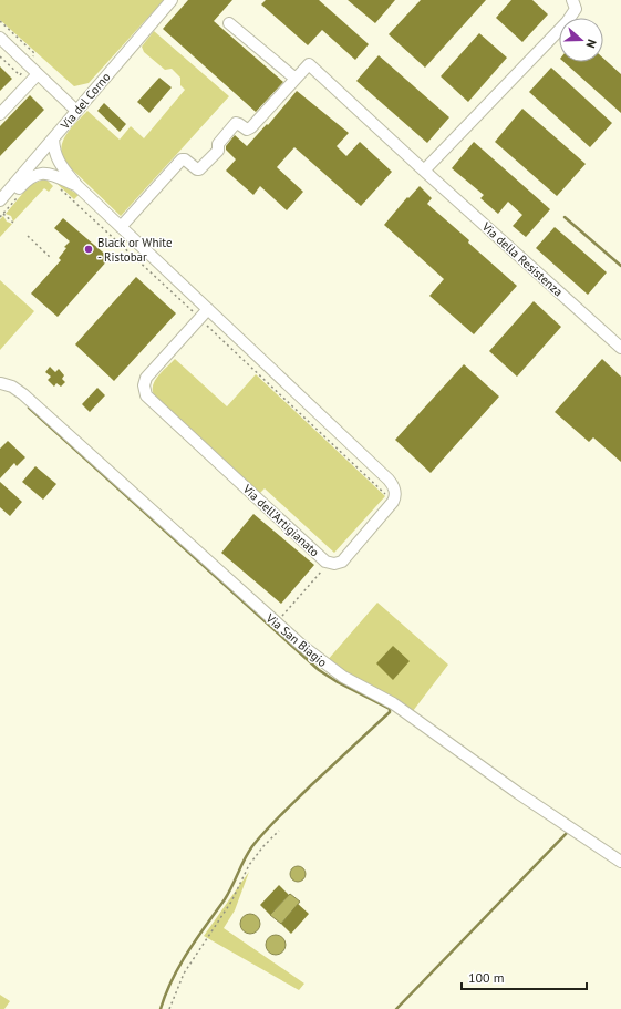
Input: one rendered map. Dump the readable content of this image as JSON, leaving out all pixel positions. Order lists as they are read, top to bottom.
{
  "streets": {
    "street": [
      "Via del Corno",
      "Via della Resistenza",
      "Via dell'Artigianato",
      "Via San Biagio"
    ]
  },
  "crossings": [
    ["Via del Corno", "Via dell'Artigianato"]
  ],
  "places": ["Black or White - Ristobar"],
  "scale_bar": "100 m",
  "north": "right"
}
